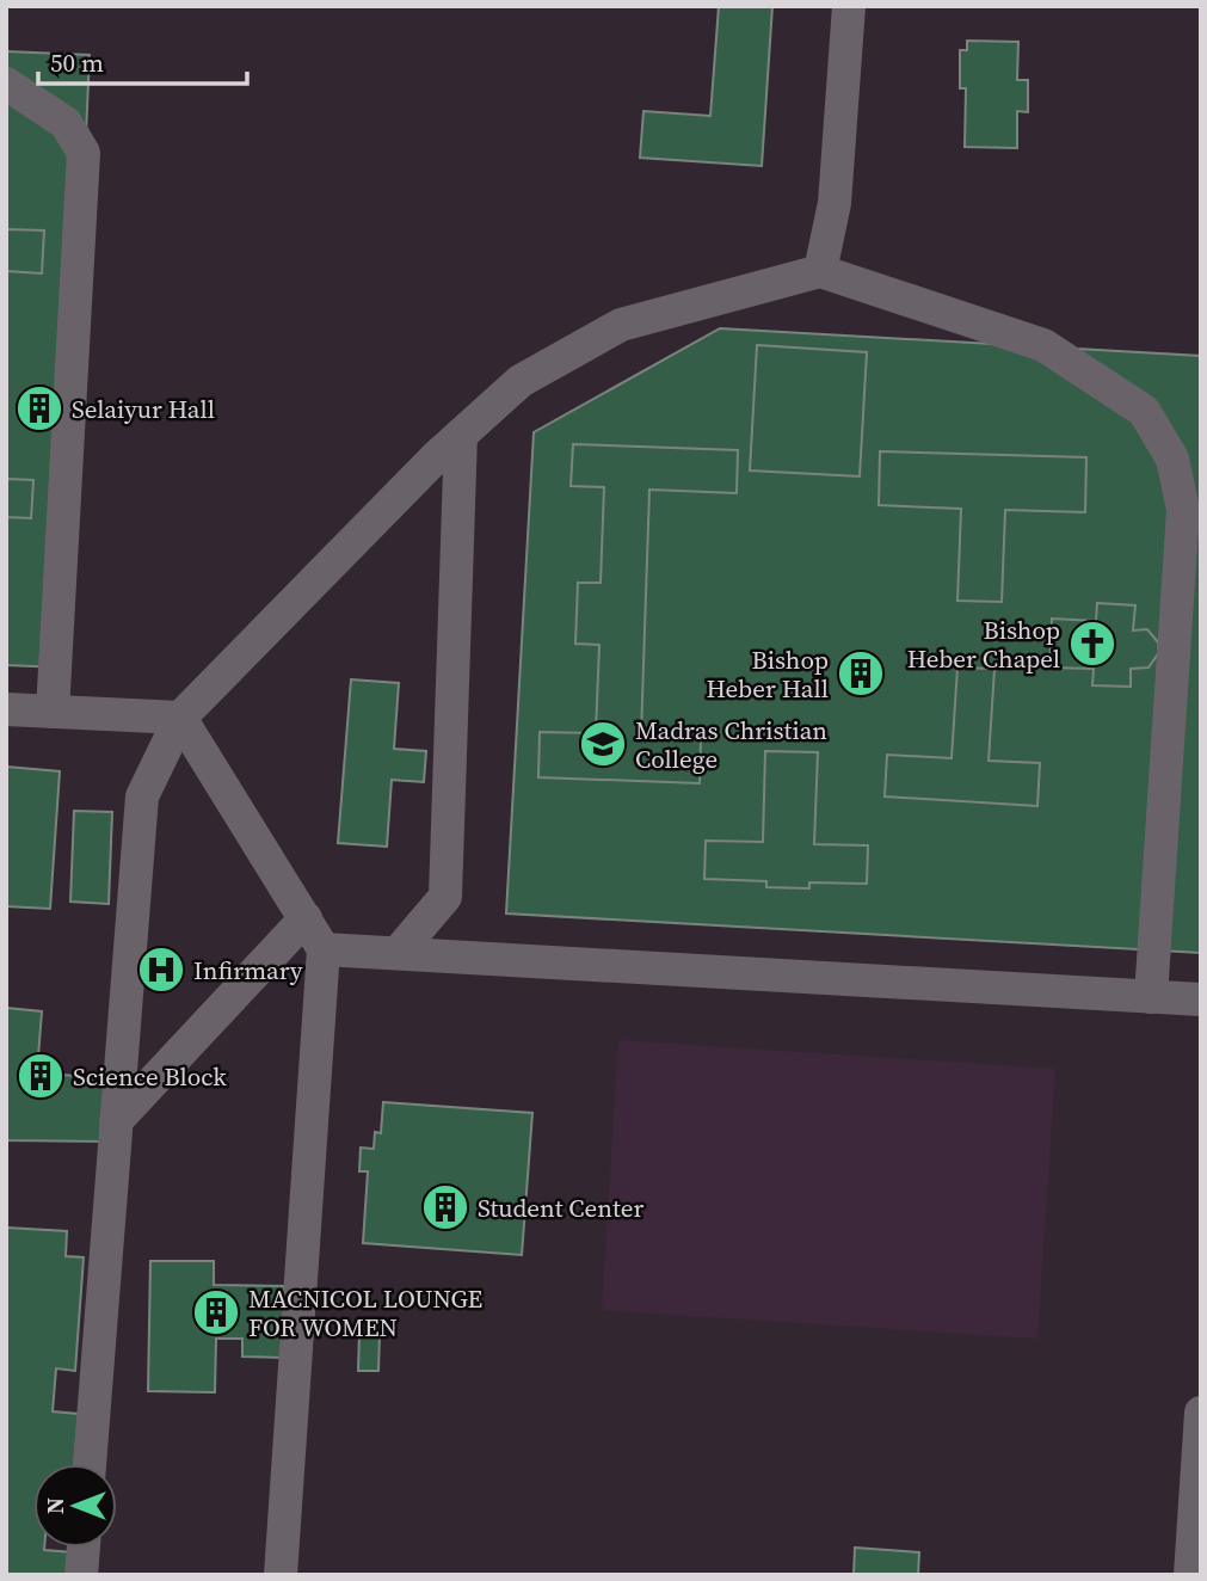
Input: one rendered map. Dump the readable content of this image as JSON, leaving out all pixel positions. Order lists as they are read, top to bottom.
{
  "places": {
    "building": [
      "Selaiyur Hall",
      "Bishop Heber Hall",
      "Science Block",
      "Student Center",
      "MACNICOL LOUNGE FOR WOMEN"
    ],
    "church": ["Bishop Heber Chapel"],
    "school or university": ["Madras Christian College"],
    "hospital": ["Infirmary"]
  },
  "scale_bar": "50 m",
  "north": "left"
}
